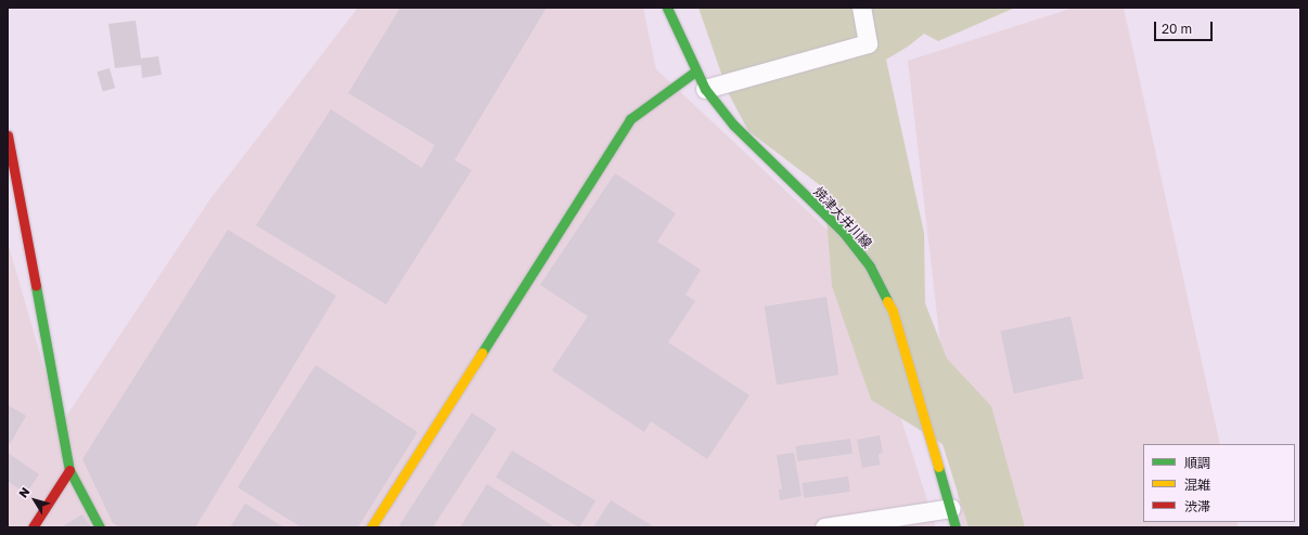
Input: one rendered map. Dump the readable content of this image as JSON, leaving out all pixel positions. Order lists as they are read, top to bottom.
{
  "streets": {
    "street": ["焼津大井川線"]
  },
  "legend": ["順調", "混雑", "渋滞"],
  "scale_bar": "20 m",
  "north": "top left"
}
